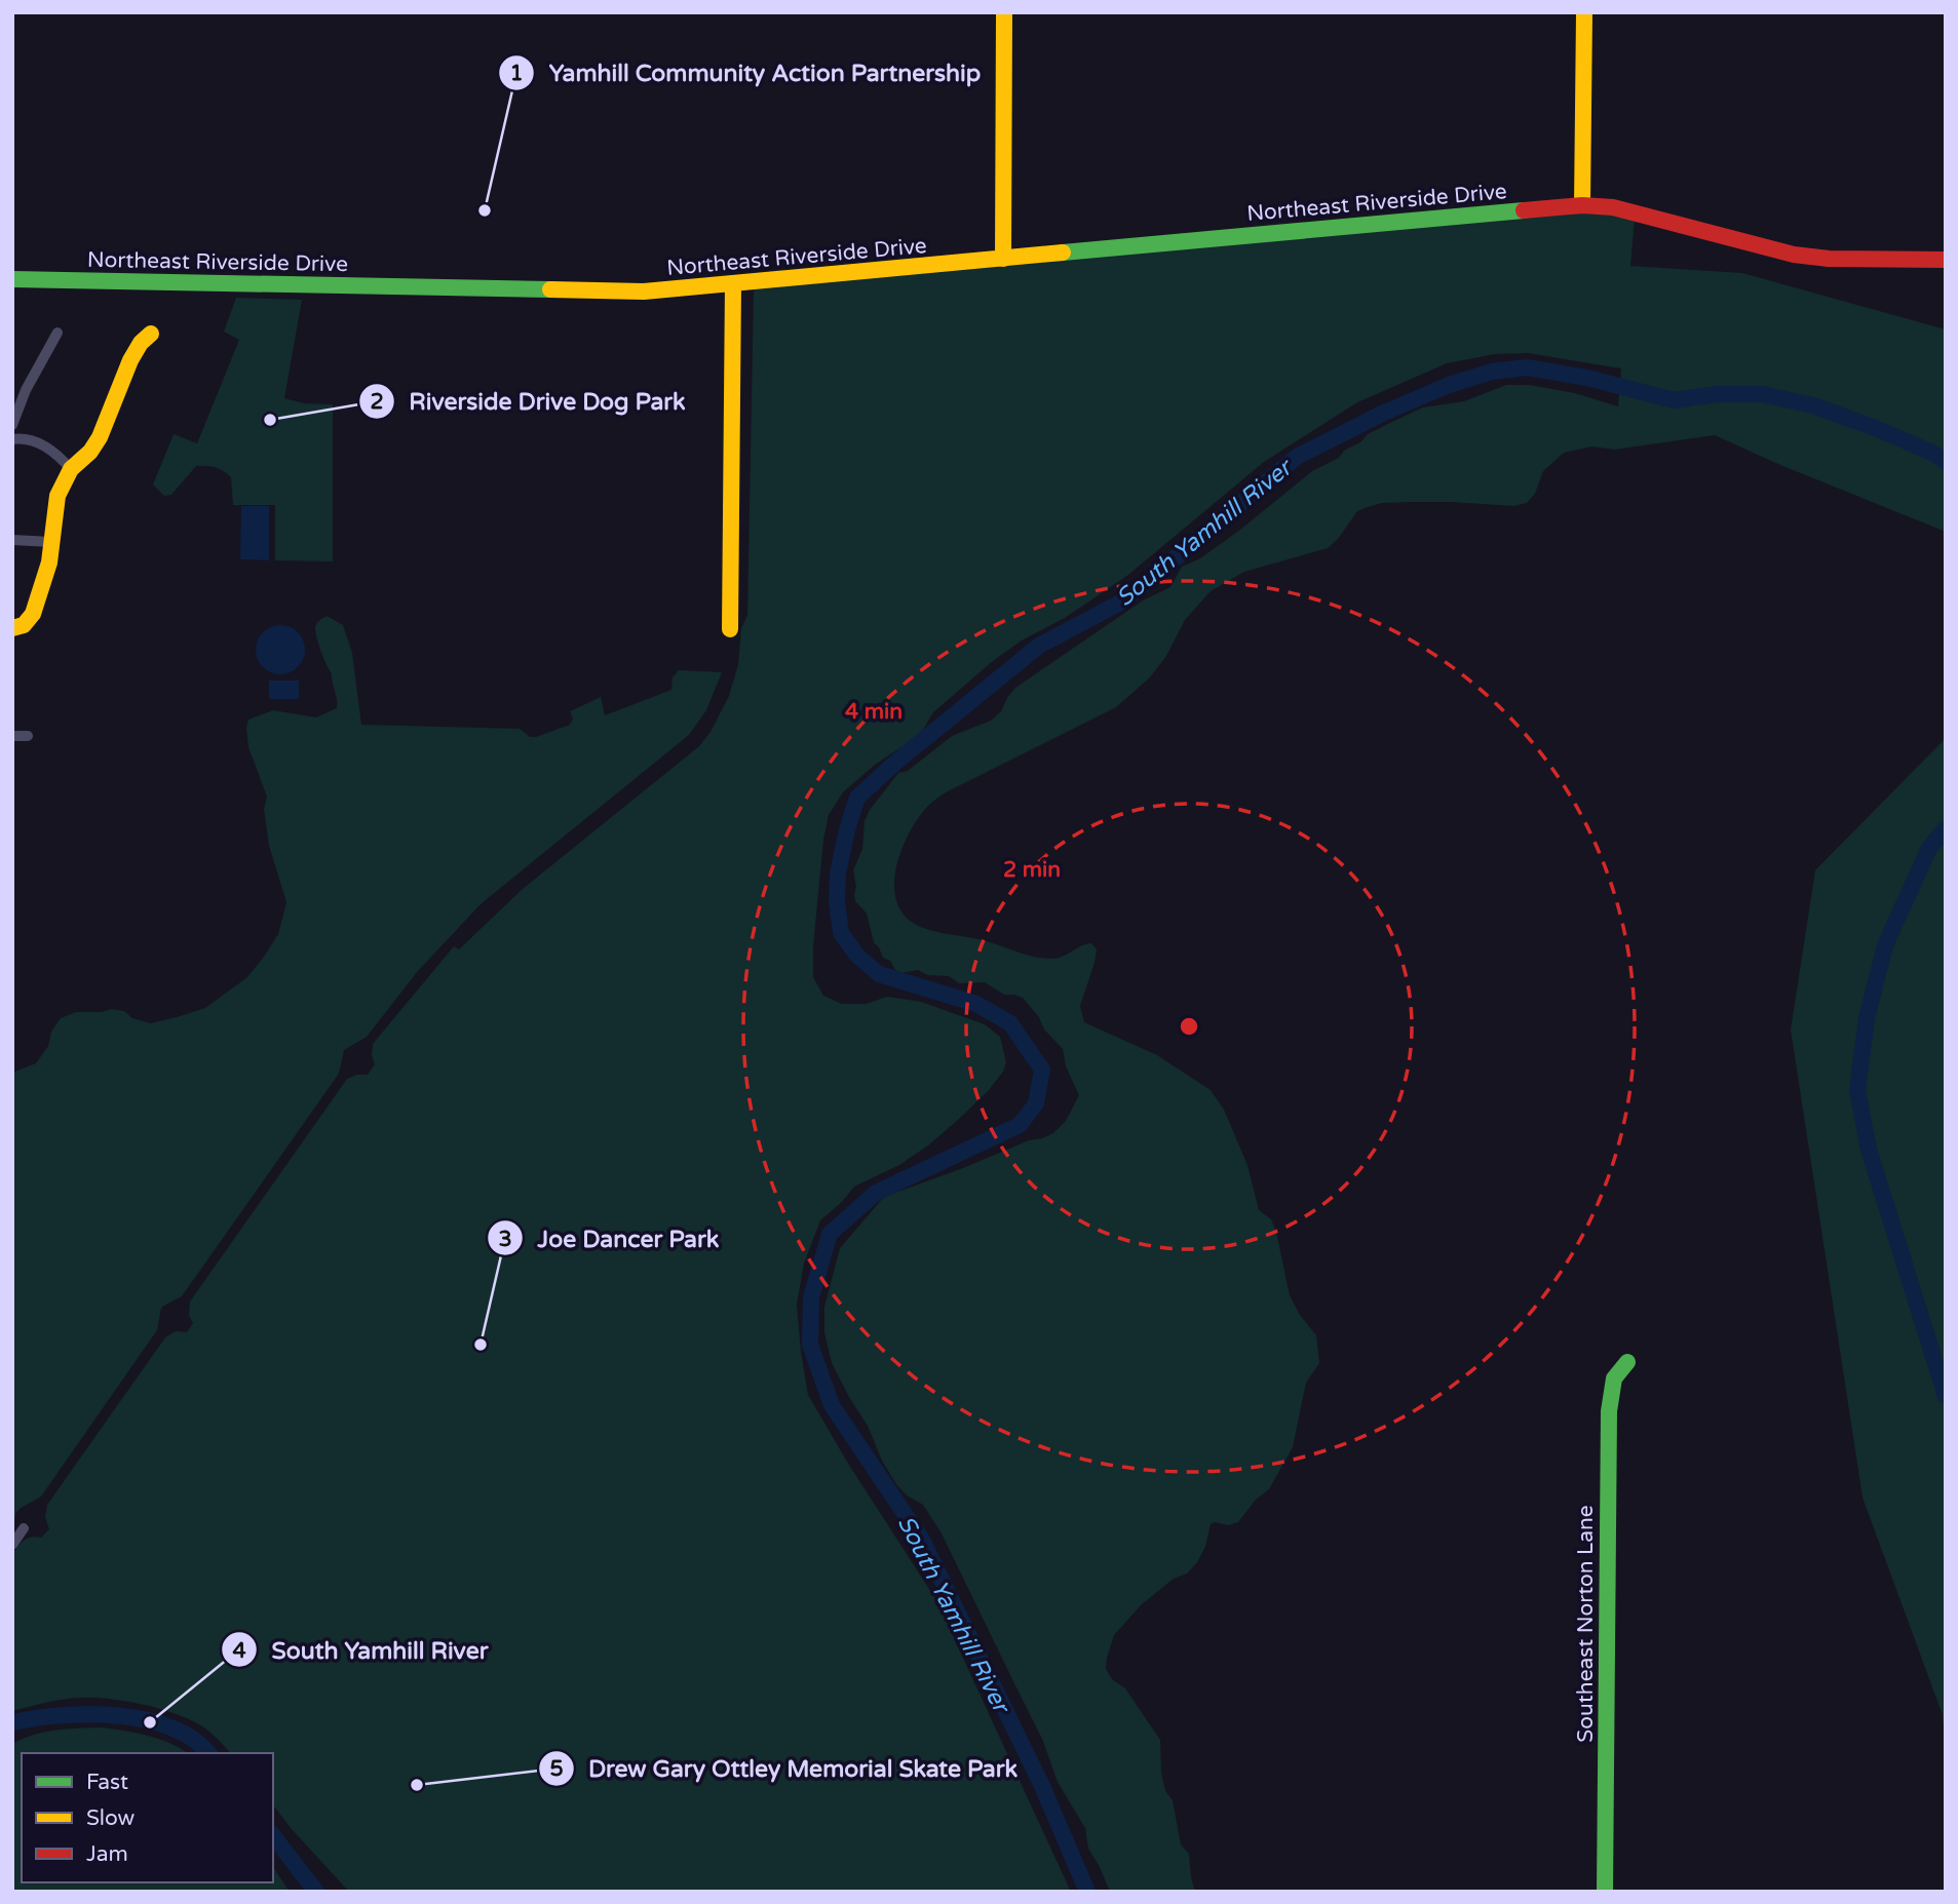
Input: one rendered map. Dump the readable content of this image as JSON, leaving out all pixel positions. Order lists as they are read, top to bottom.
{
  "streets": {
    "street": ["Northeast Riverside Drive", "Southeast Norton Lane"]
  },
  "water": ["South Yamhill River"],
  "places": [
    "Yamhill Community Action Partnership",
    "Riverside Drive Dog Park",
    "Joe Dancer Park",
    "South Yamhill River",
    "Drew Gary Ottley Memorial Skate Park"
  ],
  "legend": ["Fast", "Slow", "Jam"],
  "rings": ["4 min", "2 min"]
}
